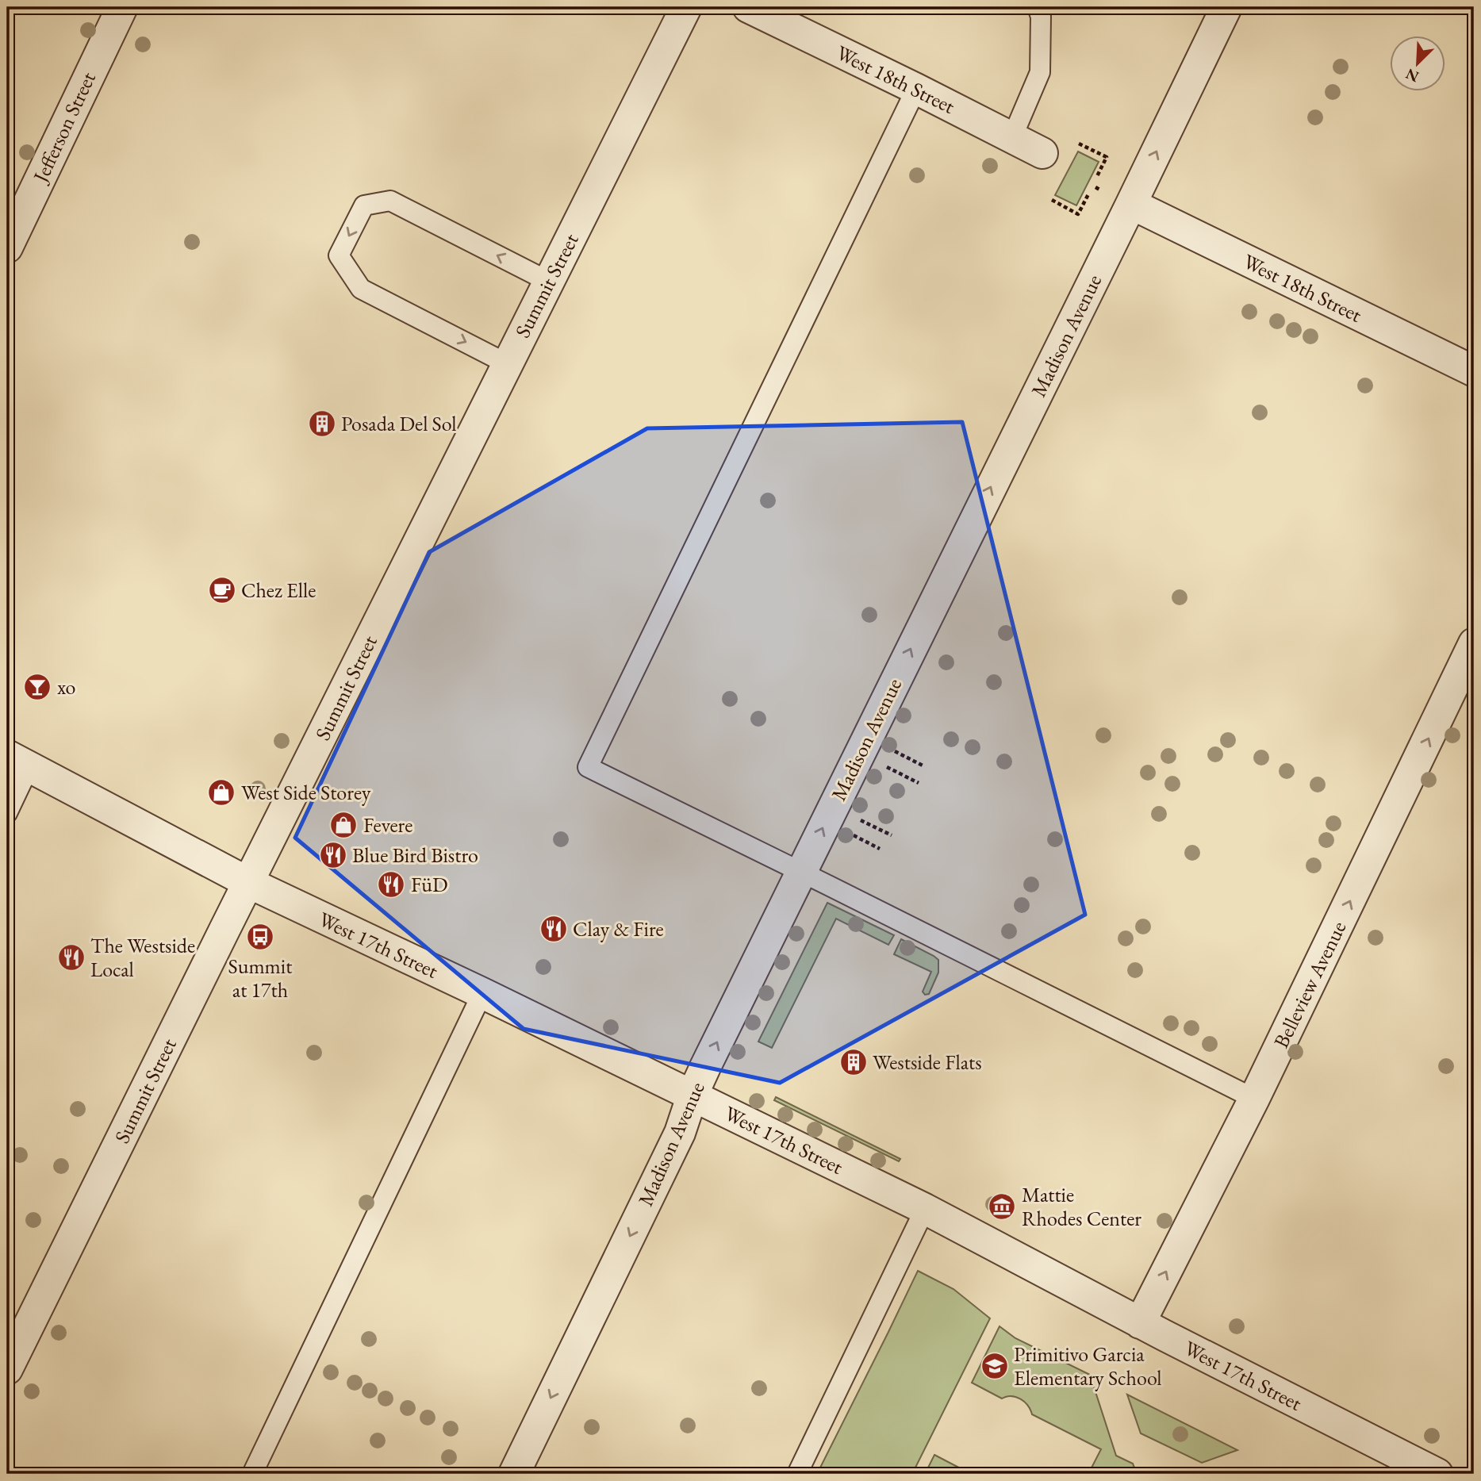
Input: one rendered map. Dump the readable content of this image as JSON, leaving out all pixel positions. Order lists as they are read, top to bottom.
{
  "streets": {
    "street": [
      "West 18th Street",
      "Jefferson Street",
      "Summit Street",
      "Madison Avenue",
      "West 17th Street",
      "Belleview Avenue"
    ]
  },
  "crossings": [
    ["West 18th Street", "Madison Avenue"],
    ["Summit Street", "West 17th Street"],
    ["Madison Avenue", "West 17th Street"],
    ["West 17th Street", "Belleview Avenue"]
  ],
  "one_way": ["Belleview Avenue"],
  "places": {
    "building": ["Posada Del Sol", "Westside Flats"],
    "cafe": ["Chez Elle"],
    "bar": ["xo"],
    "shop": ["West Side Storey", "Fevere"],
    "restaurant": [
      "Blue Bird Bistro",
      "FüD",
      "Clay & Fire",
      "The Westside Local"
    ],
    "bus stop": ["Summit at 17th"],
    "museum": ["Mattie Rhodes Center"],
    "school or university": ["Primitivo Garcia Elementary School"]
  },
  "north": "bottom left"
}
